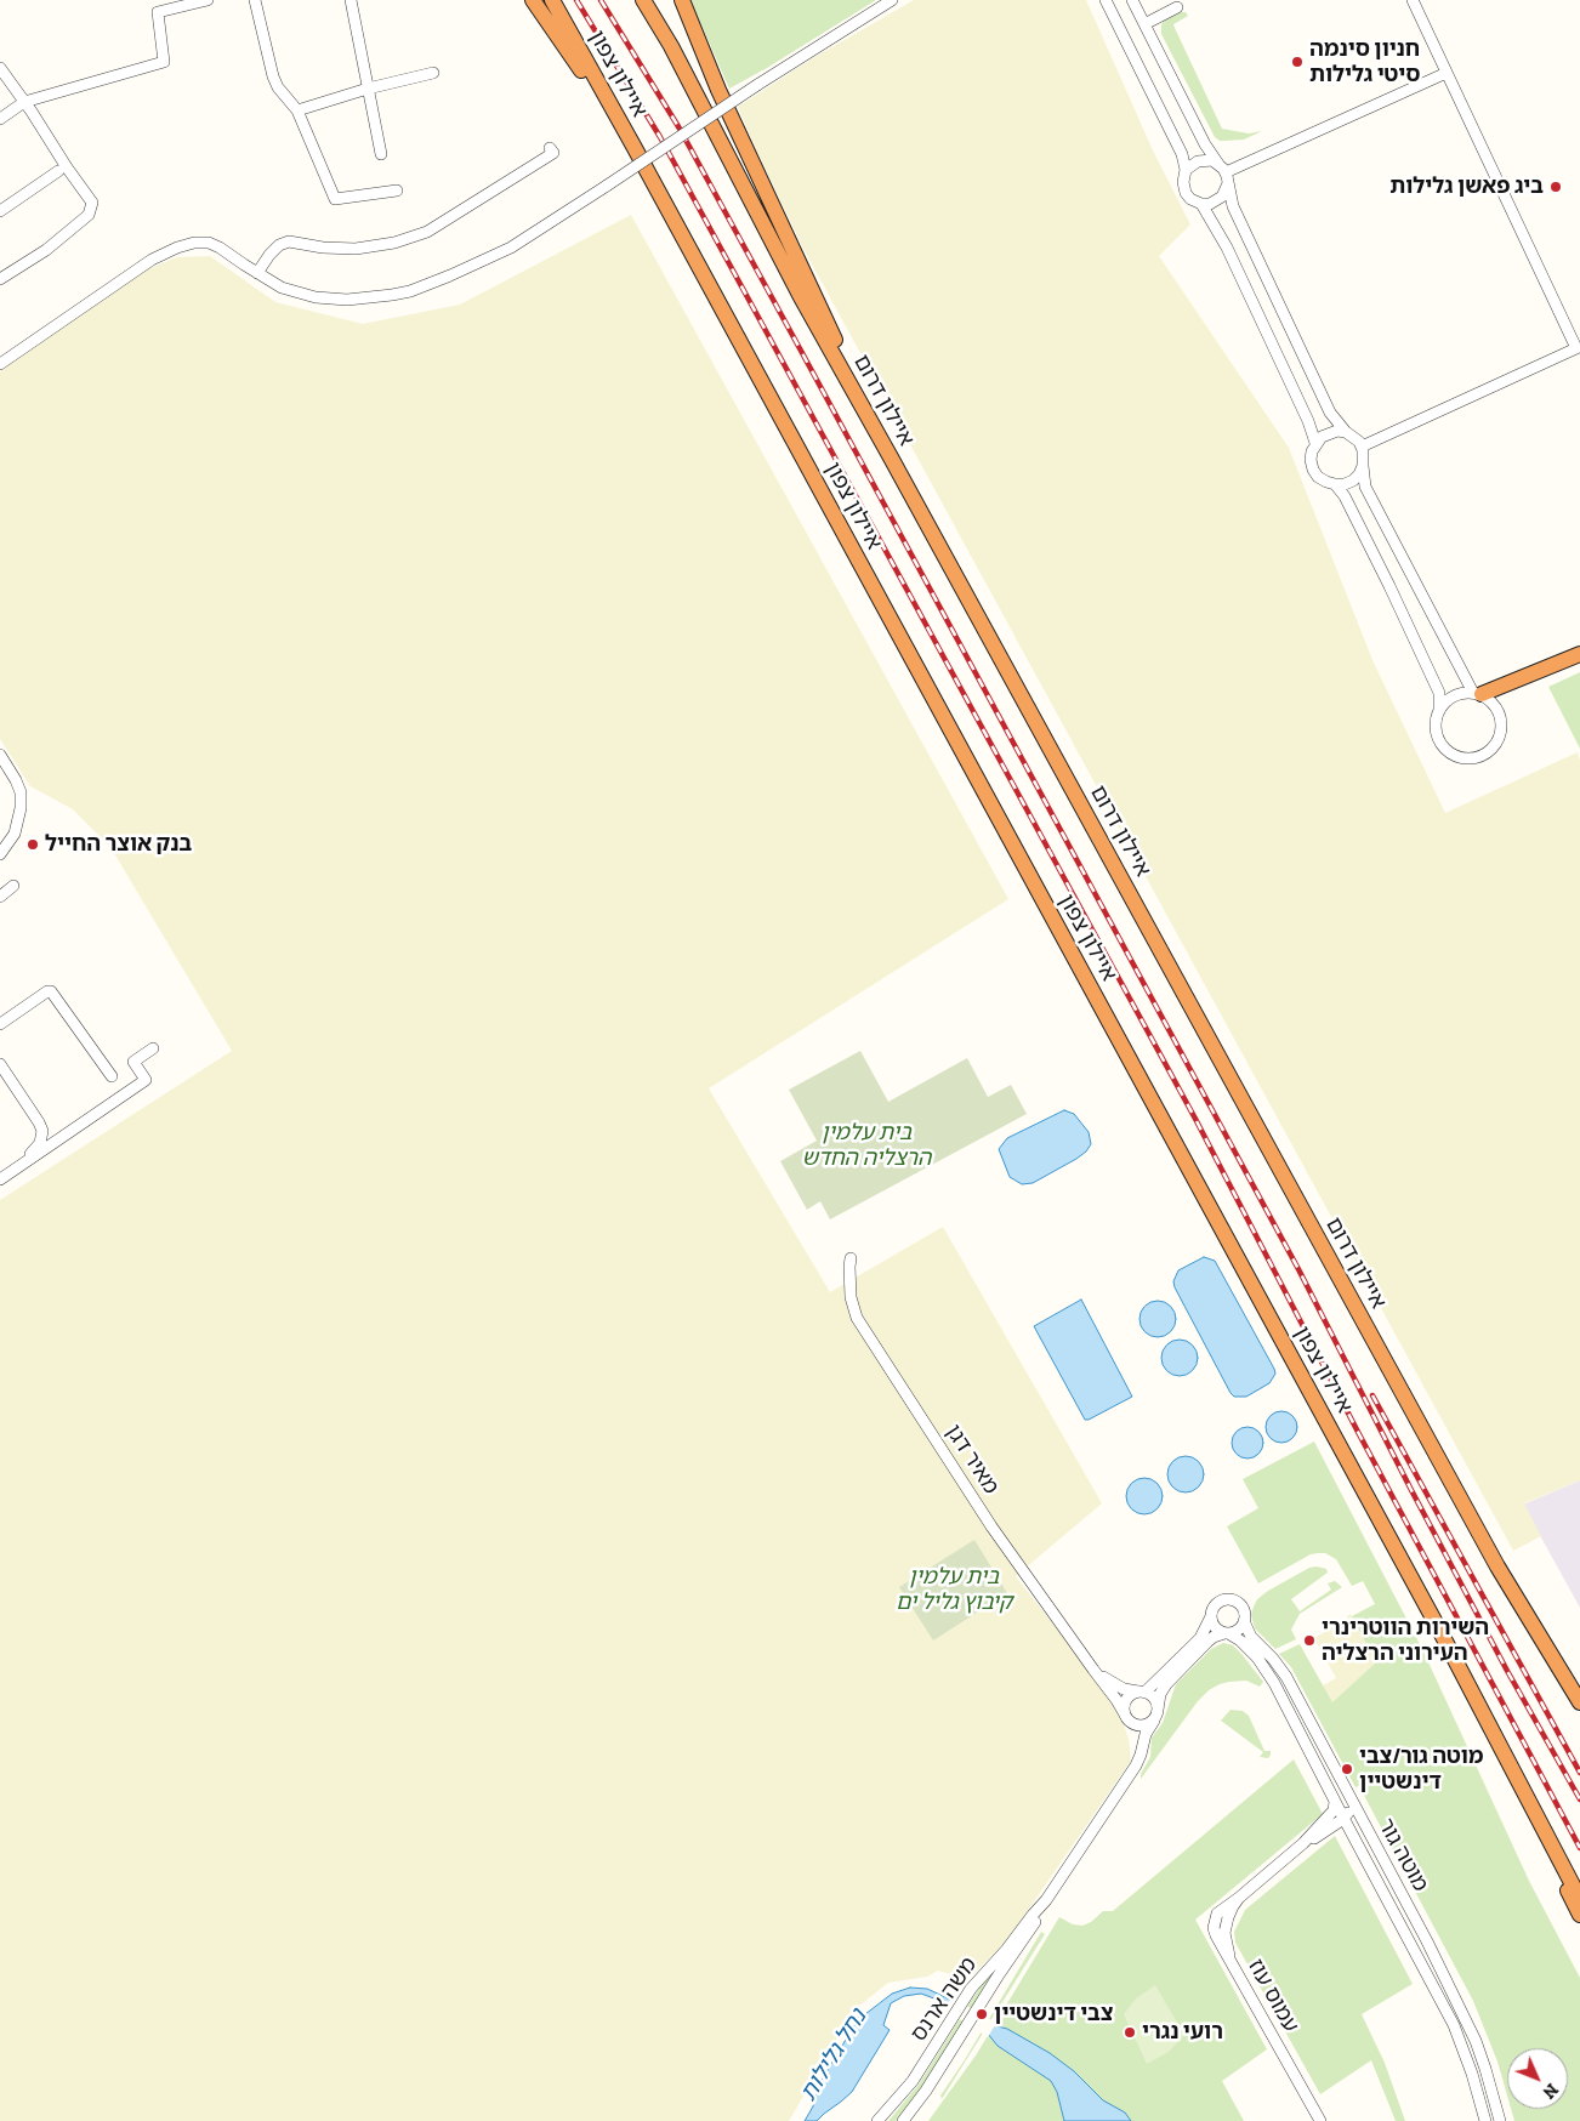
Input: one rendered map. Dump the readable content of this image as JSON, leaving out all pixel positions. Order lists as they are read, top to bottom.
{
  "streets": {
    "highway": ["איילון צפון", "איילון דרום"],
    "street": [
      "מאיר דגן",
      "מוטה גור",
      "עמוס עוז",
      "משה ארנס"
    ]
  },
  "crossings": [
    ["מאיר דגן", "משה ארנס"],
    ["מוטה גור", "משה ארנס"]
  ],
  "water": ["נחל גלילות"],
  "parks": ["בית עלמין הרצליה החדש", "בית עלמין קיבוץ גליל ים"],
  "places": [
    "חניון סינמה סיטי גלילות",
    "ביג פאשן גלילות",
    "בנק אוצר החייל",
    "השירות הווטרינרי העירוני הרצליה",
    "מוטה גור/צבי דינשטיין",
    "צבי דינשטיין",
    "רועי נגרי"
  ],
  "north": "bottom right"
}
